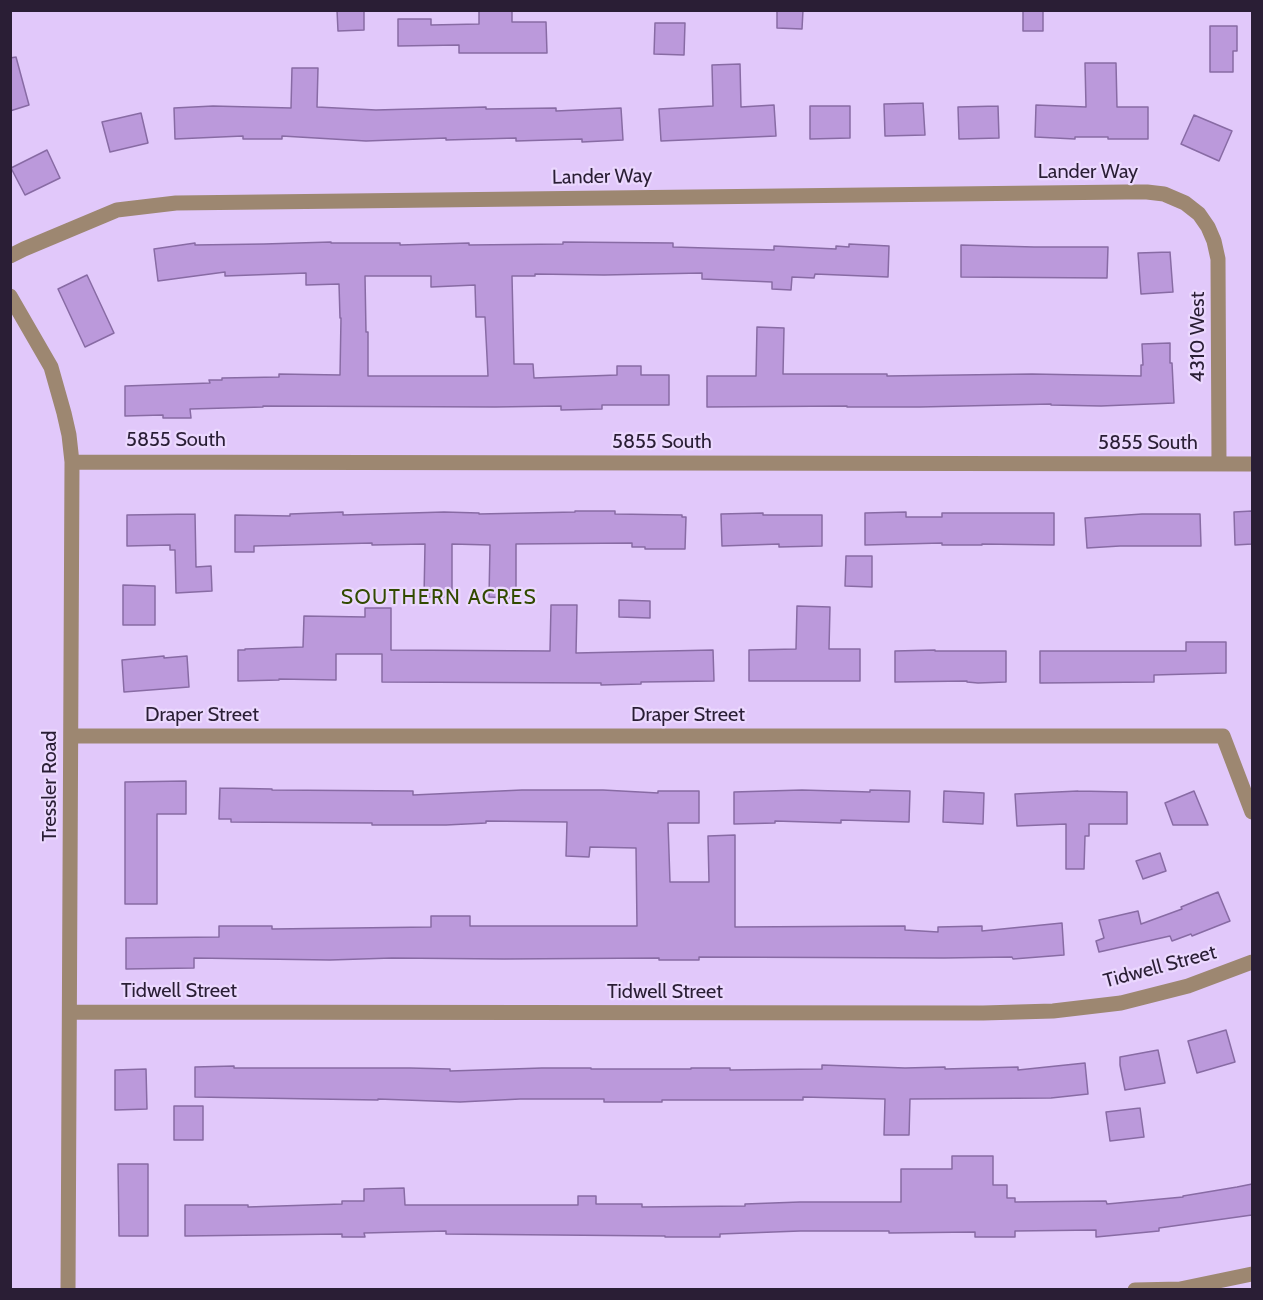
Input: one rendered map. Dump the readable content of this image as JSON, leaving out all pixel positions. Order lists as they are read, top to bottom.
{
  "streets": {
    "street": [
      "Lander Way",
      "4310 West",
      "5855 South",
      "Draper Street",
      "Tressler Road",
      "Tidwell Street"
    ]
  },
  "crossings": [
    ["Lander Way", "4310 West"],
    ["4310 West", "5855 South"],
    ["5855 South", "Tressler Road"],
    ["Draper Street", "Tressler Road"],
    ["Tressler Road", "Tidwell Street"]
  ],
  "districts": ["SOUTHERN ACRES"]
}
